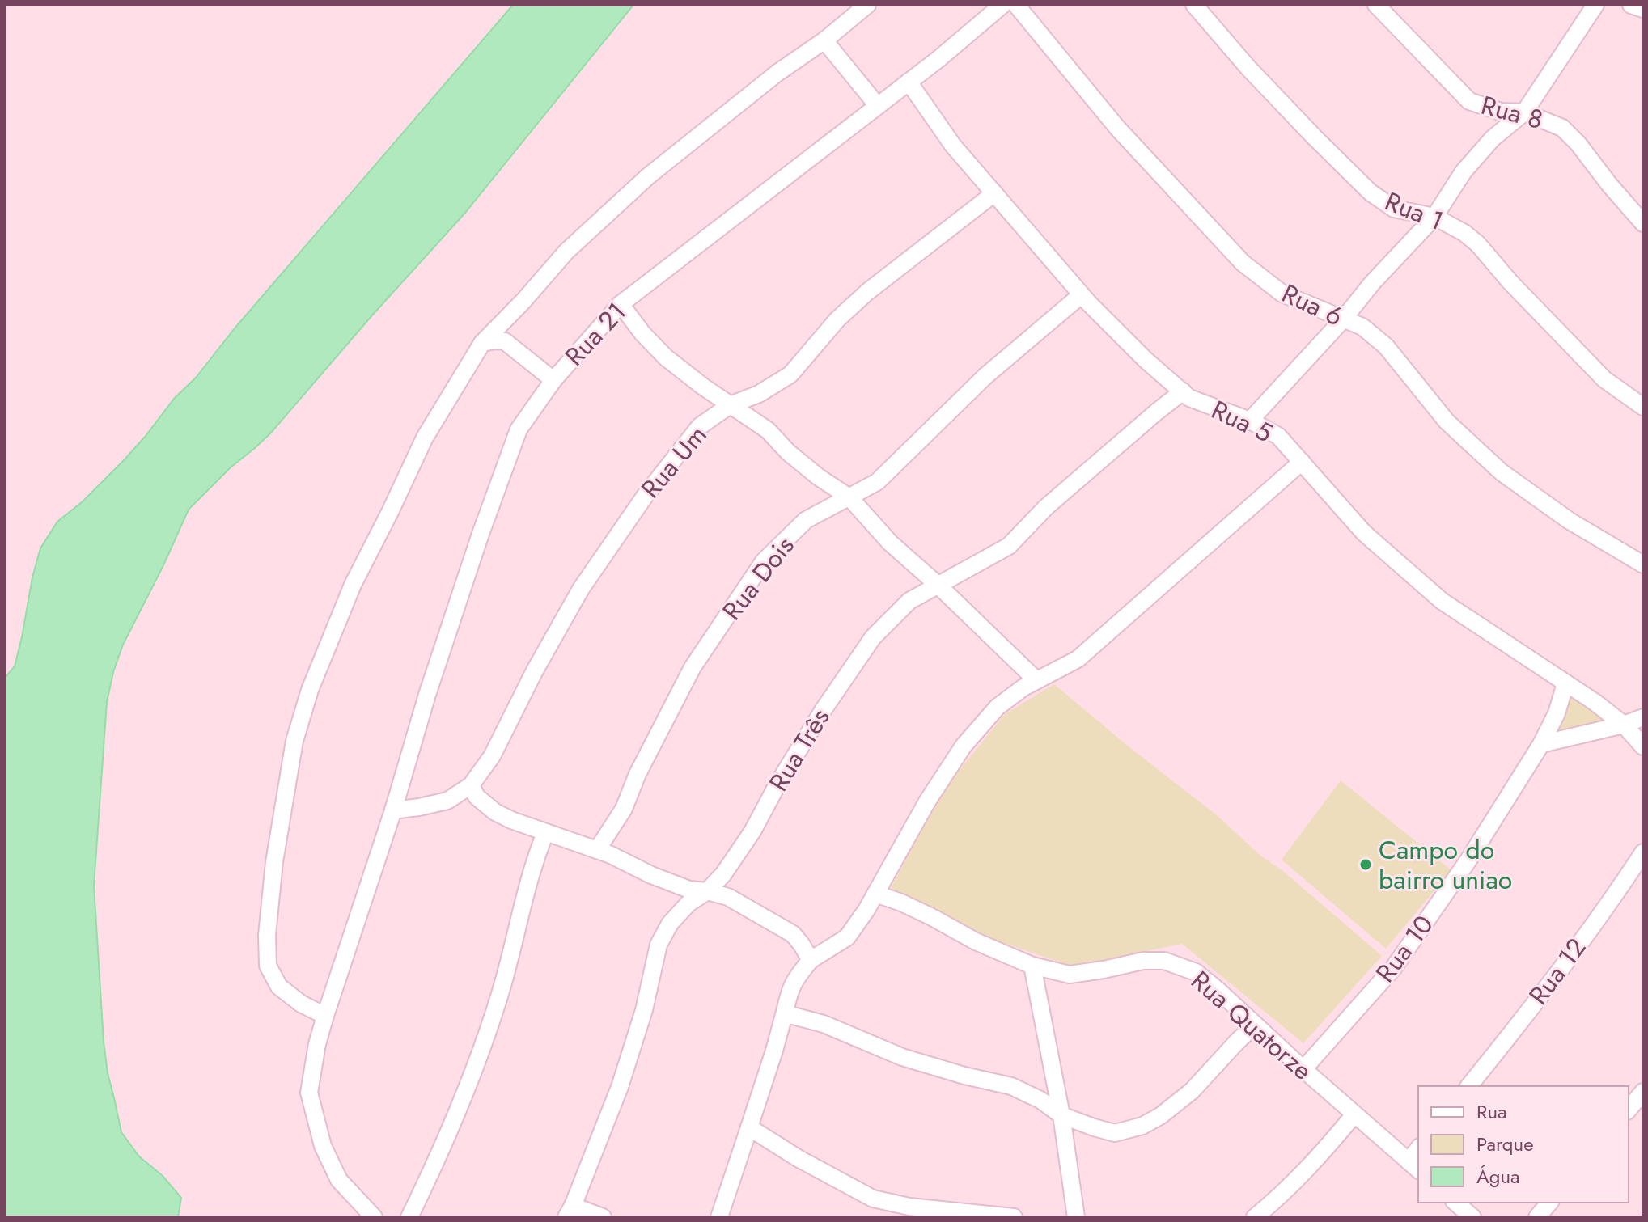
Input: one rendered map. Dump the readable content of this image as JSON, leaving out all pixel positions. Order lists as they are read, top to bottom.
{
  "streets": {
    "street": [
      "Rua 8",
      "Rua 1",
      "Rua 6",
      "Rua 21",
      "Rua 5",
      "Rua Um",
      "Rua Dois",
      "Rua Três",
      "Rua 10",
      "Rua 12",
      "Rua Quatorze"
    ]
  },
  "crossings": [
    ["Rua 21", "Rua 5"],
    ["Rua 5", "Rua Um"],
    ["Rua 5", "Rua Dois"],
    ["Rua 5", "Rua Três"],
    ["Rua 5", "Rua 10"],
    ["Rua 10", "Rua Quatorze"]
  ],
  "places": ["Campo do bairro uniao"],
  "legend": ["Rua", "Parque", "Água"]
}
